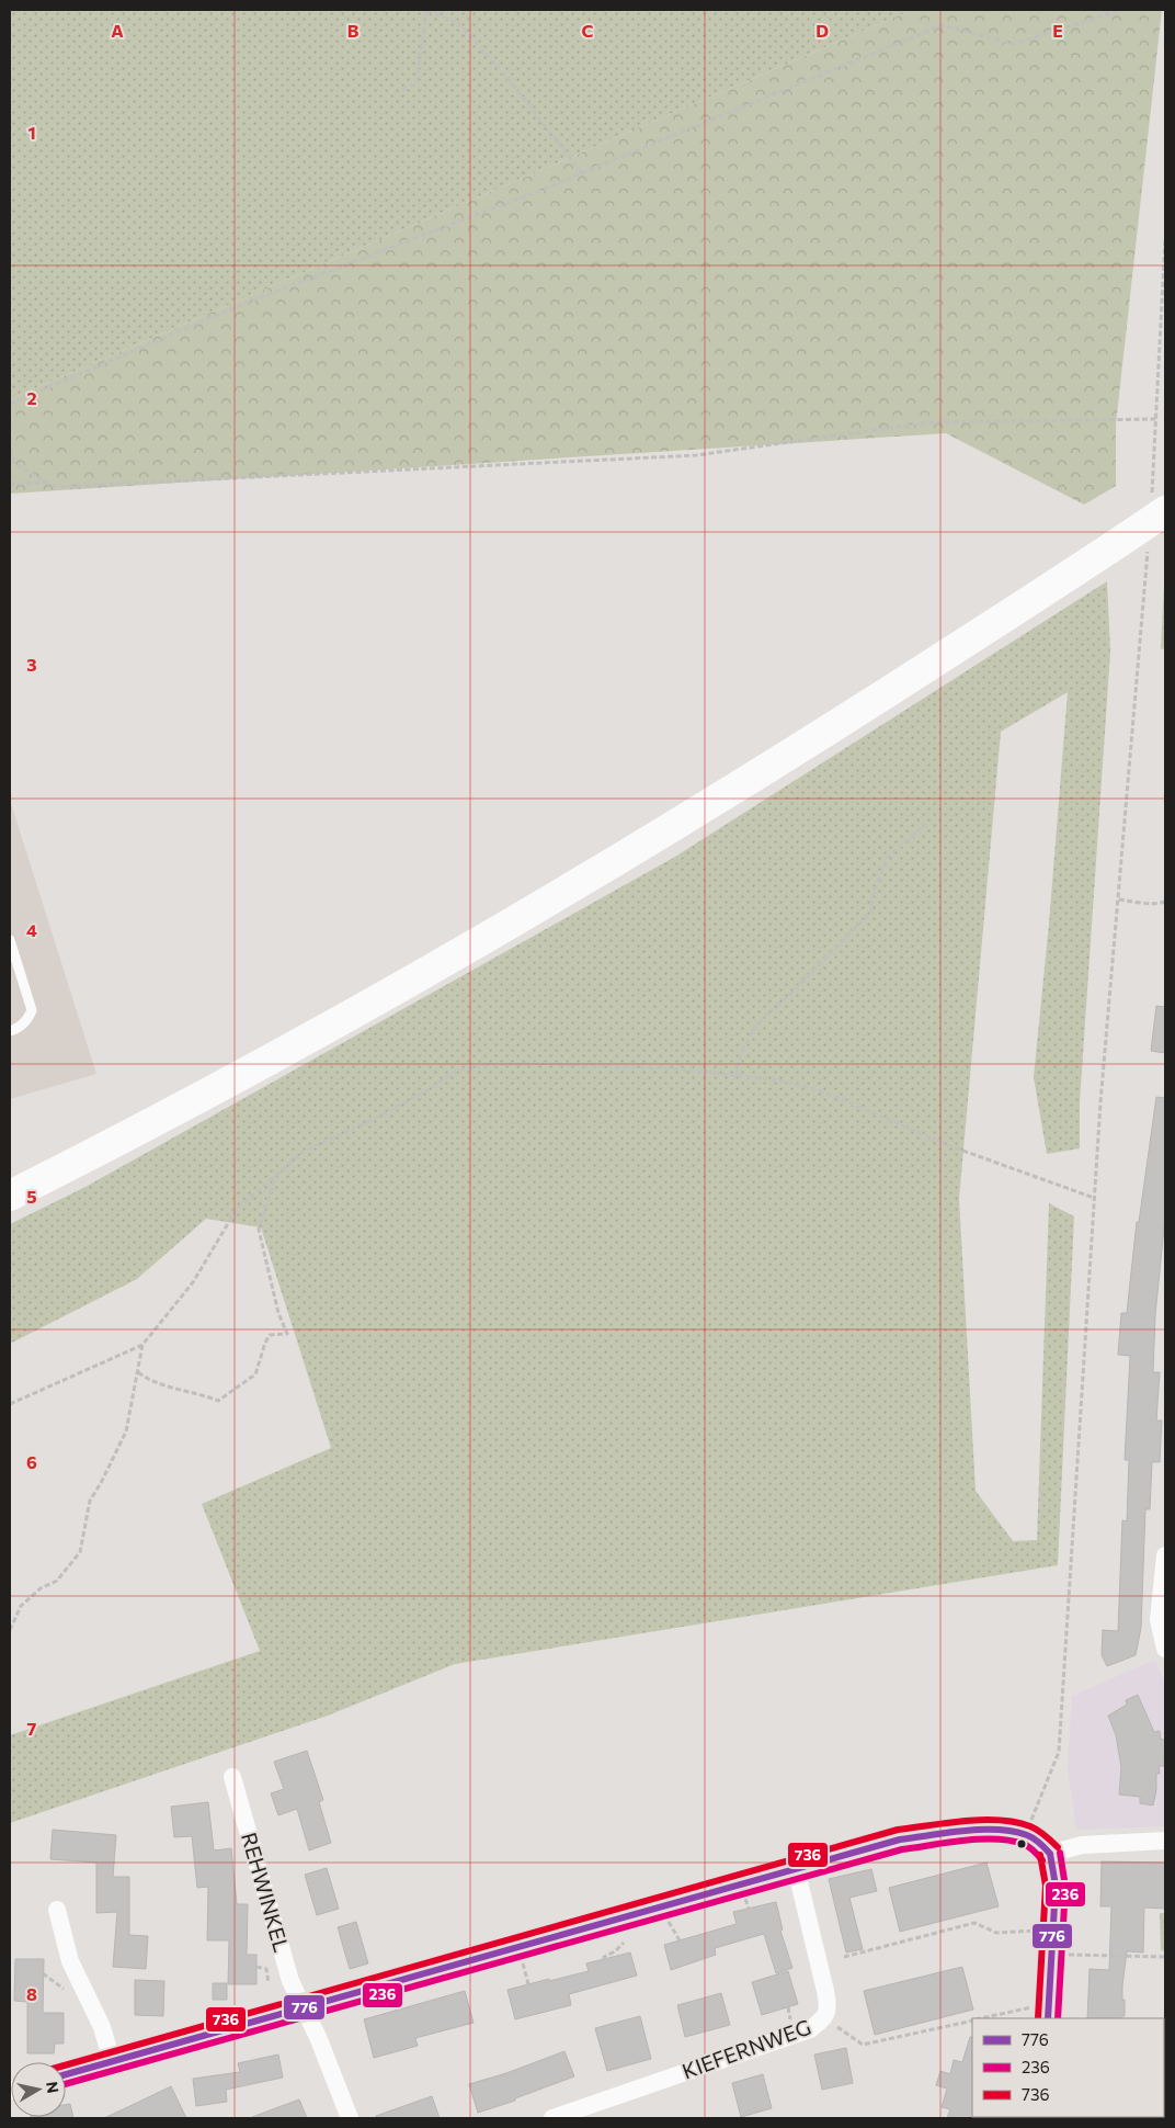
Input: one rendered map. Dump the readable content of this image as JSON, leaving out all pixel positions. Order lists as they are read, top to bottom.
{
  "streets": {
    "street": ["REHWINKEL", "KIEFERNWEG"]
  },
  "lines": ["transit line 736", "transit line 776", "transit line 236"],
  "legend": ["776", "236", "736"],
  "north": "right",
  "grid": {
    "columns": [
      "A",
      "B",
      "C",
      "D",
      "E"
    ],
    "rows": [
      "1",
      "2",
      "3",
      "4",
      "5",
      "6",
      "7",
      "8"
    ]
  }
}
